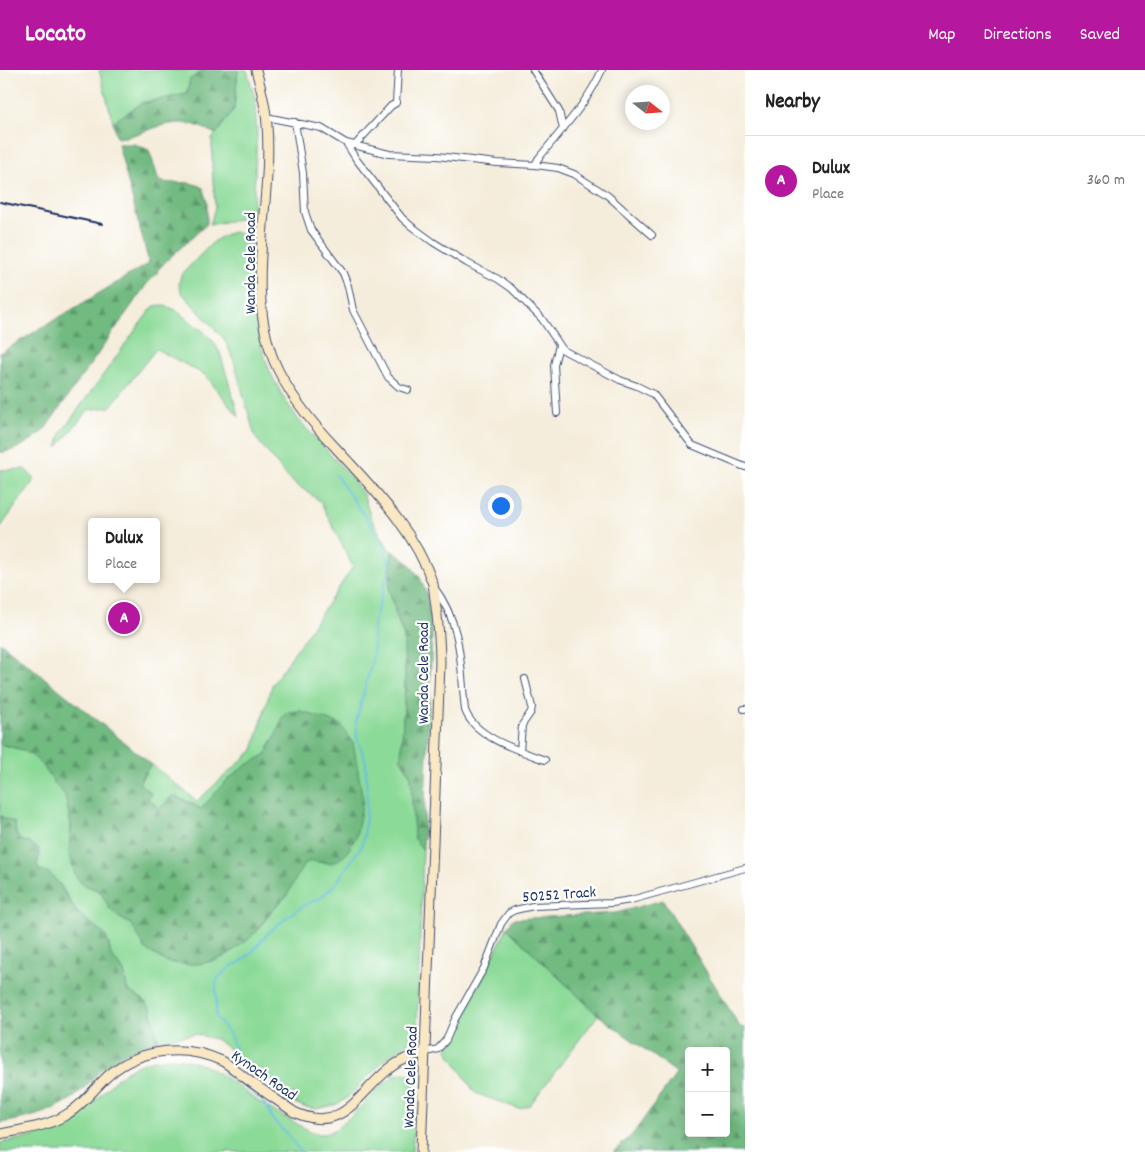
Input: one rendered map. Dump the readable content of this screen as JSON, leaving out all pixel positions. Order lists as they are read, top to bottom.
{
  "streets": {
    "street": ["Wanda Cele Road", "50252 Track", "Kynoch Road"]
  },
  "crossings": [
    ["Wanda Cele Road", "50252 Track"],
    ["Wanda Cele Road", "Kynoch Road"],
    ["50252 Track", "Kynoch Road"]
  ],
  "north": "right",
  "page": {
    "header": "Locato",
    "nav": ["Map", "Directions", "Saved"],
    "heading": "Nearby",
    "list": [
      {
        "mark": "A",
        "name": "Dulux",
        "note": "Place",
        "value": "360 m"
      }
    ],
    "popup": ["Dulux", "Place"],
    "pins": "A",
    "map_buttons": ["+", "−"]
  }
}
